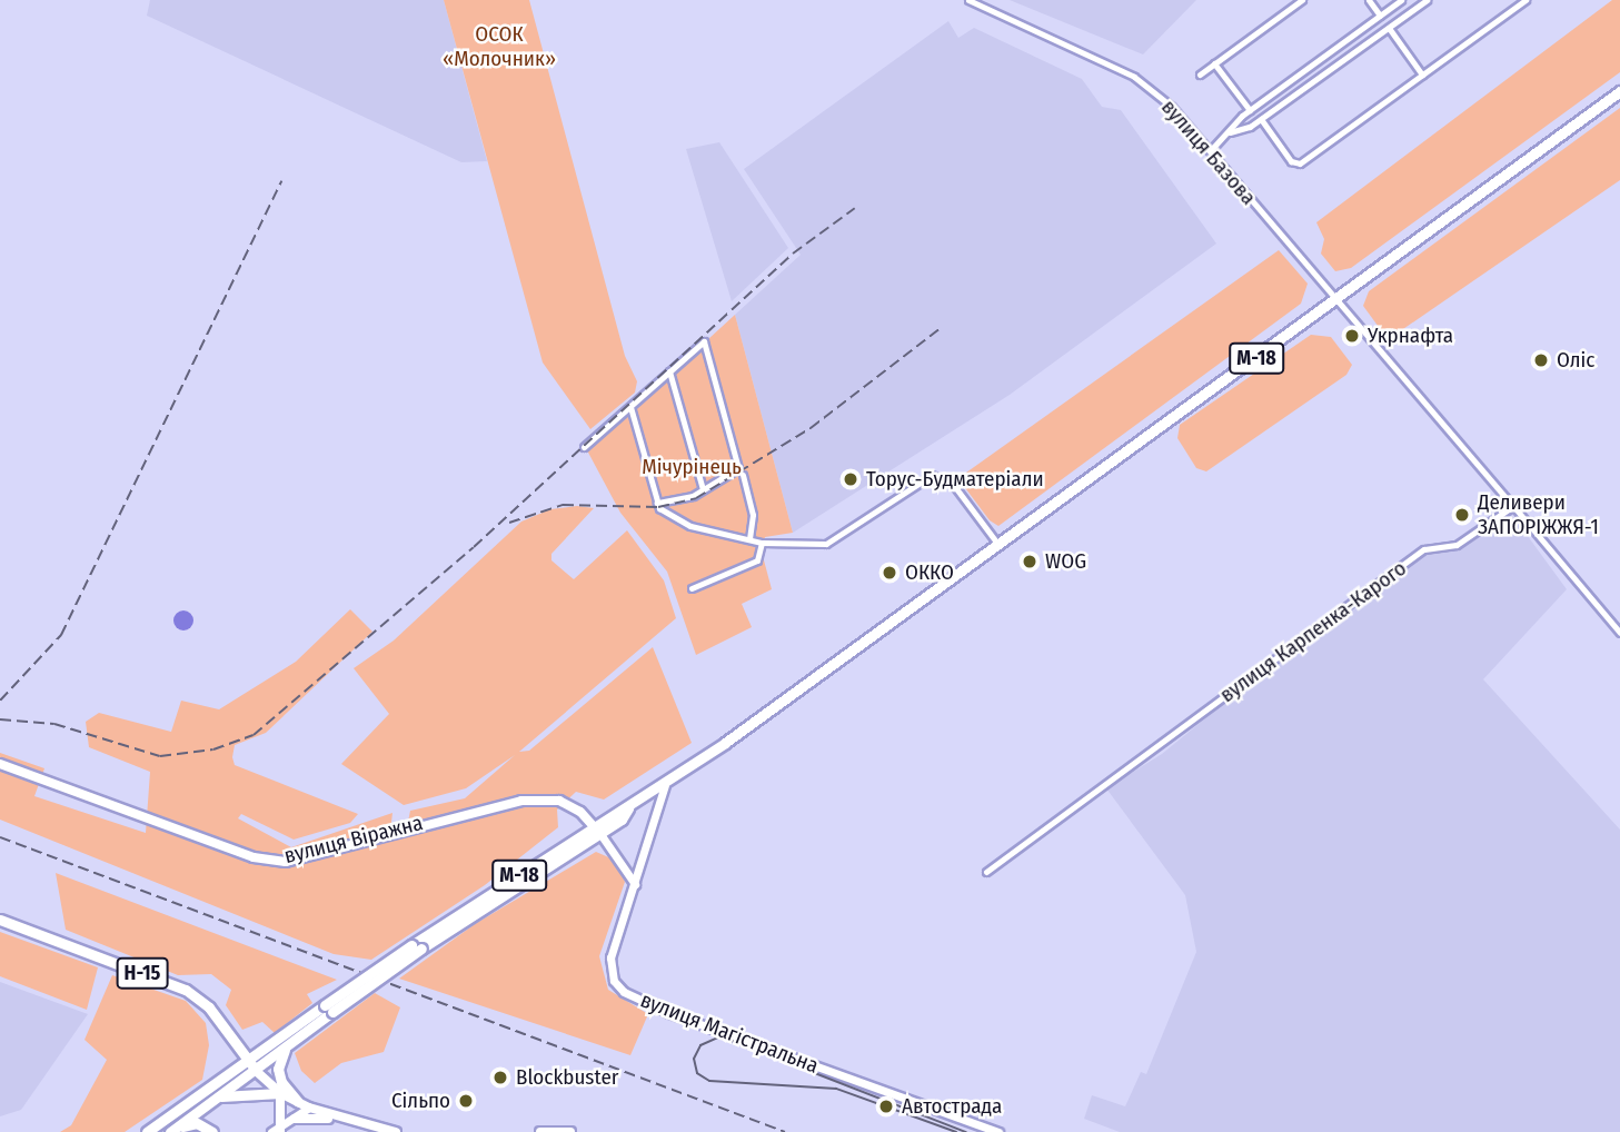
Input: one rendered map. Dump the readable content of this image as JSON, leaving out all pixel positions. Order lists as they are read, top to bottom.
{
  "streets": {
    "main road": ["М-18", "вулиця Віражна", "Н-15"],
    "street": ["вулиця Базова", "вулиця Карпенка-Карого", "вулиця Магістральна"]
  },
  "crossings": [
    ["вулиця Базова", "М-18"],
    ["М-18", "вулиця Віражна"],
    ["М-18", "Н-15"],
    ["М-18", "вулиця Магістральна"],
    ["вулиця Віражна", "вулиця Магістральна"]
  ],
  "parks": ["ОСОК «Молочник»", "Мічурінець"],
  "places": [
    "Укрнафта",
    "Оліс",
    "Торус-Будматеріали",
    "Деливери ЗАПОРІЖЖЯ-1",
    "WOG",
    "ОККО",
    "Blockbuster",
    "Сільпо",
    "Автострада"
  ]
}
